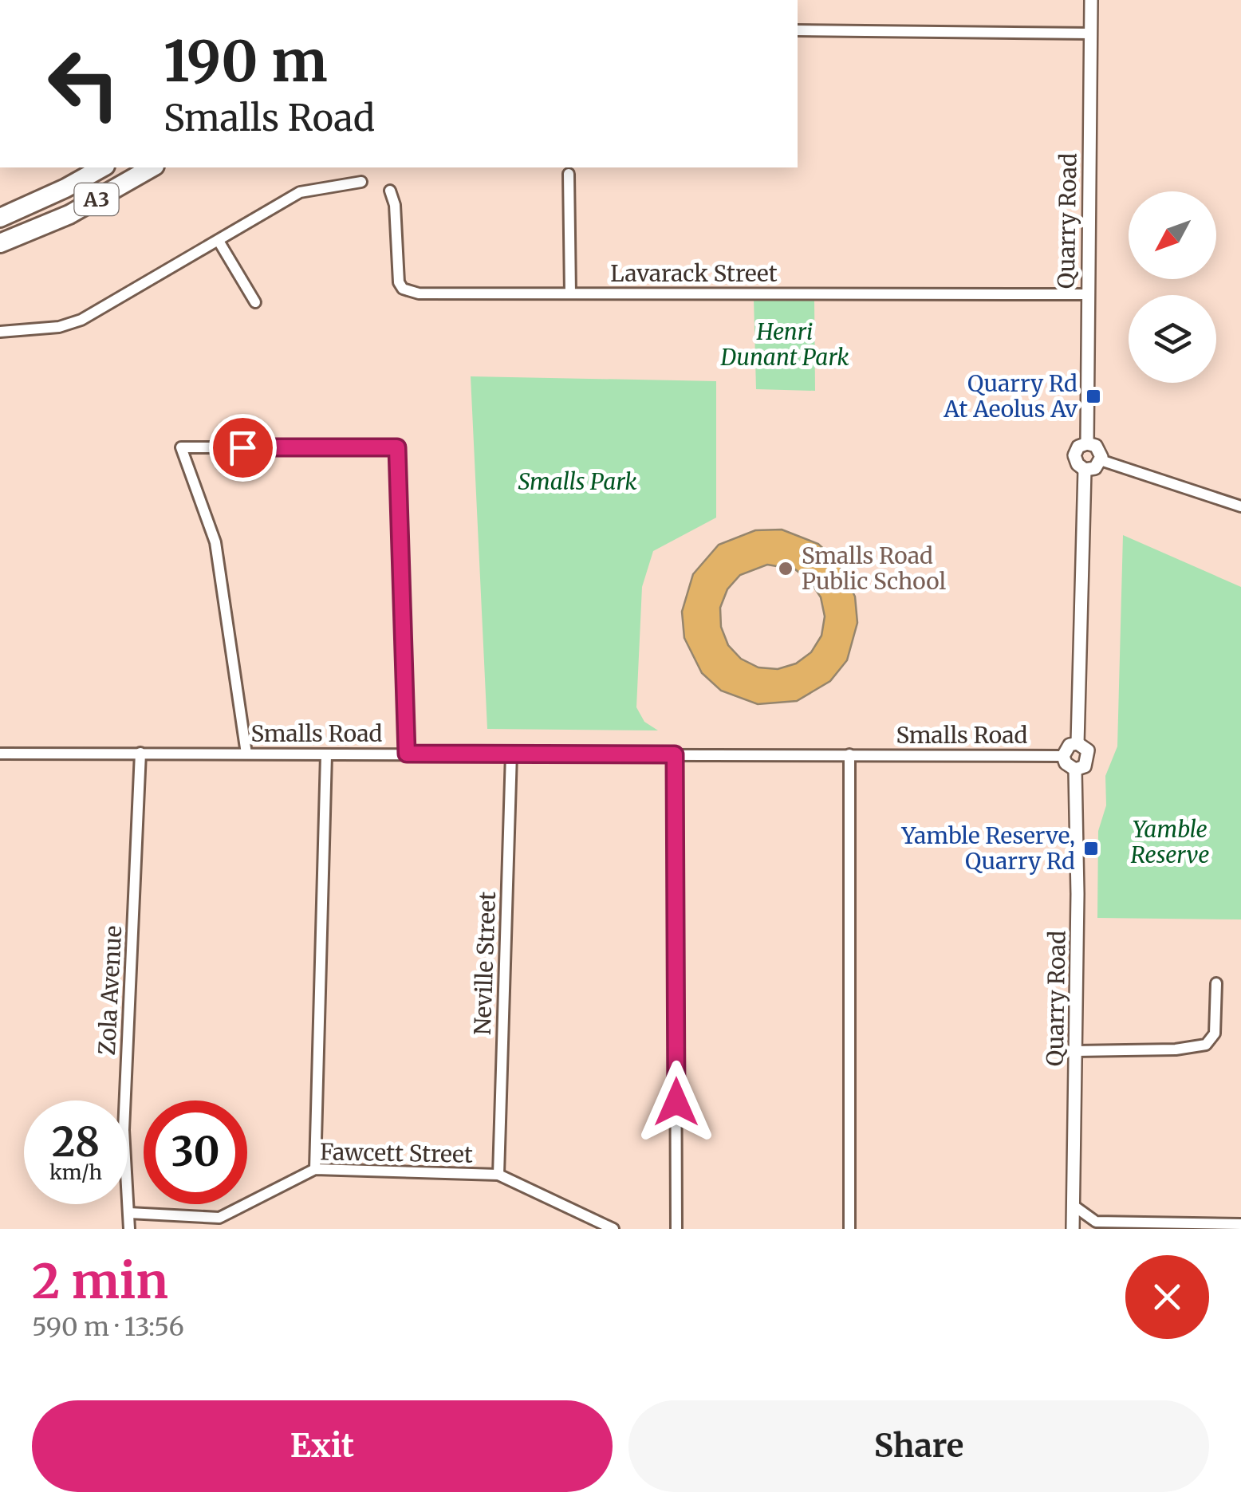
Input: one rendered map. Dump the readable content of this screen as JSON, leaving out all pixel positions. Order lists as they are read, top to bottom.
{
  "streets": {
    "highway": ["A3"],
    "street": [
      "Quarry Road",
      "Lavarack Street",
      "Smalls Road",
      "Neville Street",
      "Zola Avenue",
      "Fawcett Street"
    ]
  },
  "crossings": [
    ["Quarry Road", "Lavarack Street"],
    ["Quarry Road", "Smalls Road"],
    ["Smalls Road", "Neville Street"],
    ["Smalls Road", "Zola Avenue"],
    ["Neville Street", "Fawcett Street"],
    ["Zola Avenue", "Fawcett Street"]
  ],
  "parks": ["Henri Dunant Park", "Smalls Park", "Yamble Reserve"],
  "places": {
    "transit": ["Quarry Rd At Aeolus Av", "Yamble Reserve, Quarry Rd"],
    "other": ["Smalls Road Public School"]
  },
  "north": "bottom left",
  "page": {
    "turn": ["190 m", "Smalls Road"],
    "speed": "28 km/h",
    "limit": "30",
    "heading": ["2 min", "590 m · 13:56"],
    "buttons": ["Exit", "Share"]
  }
}
